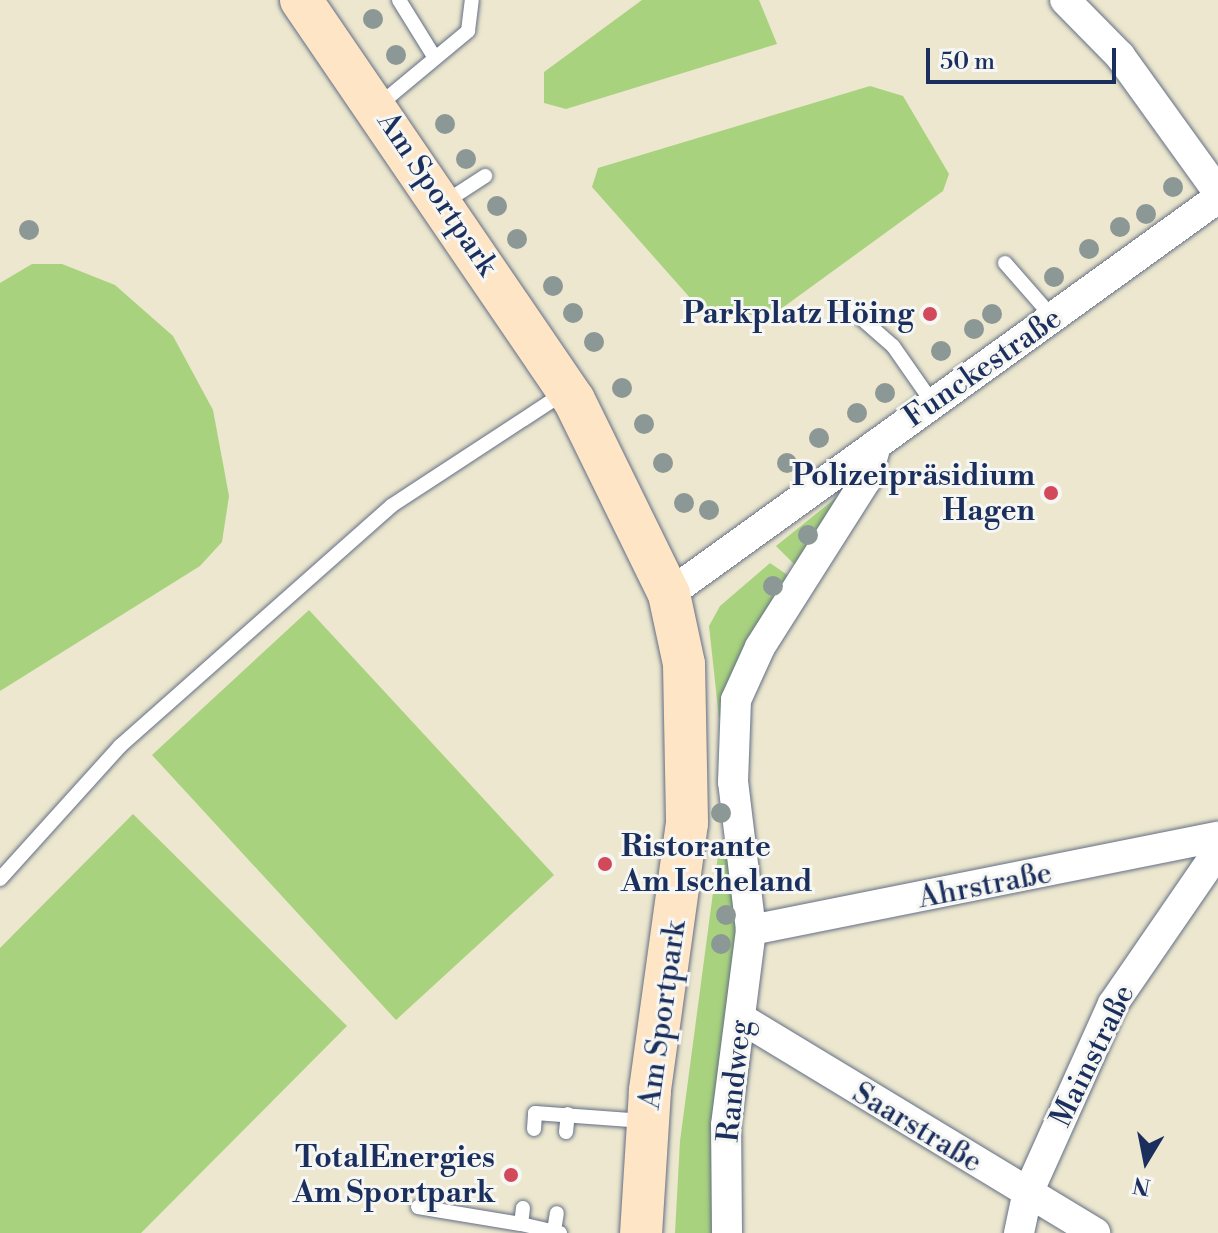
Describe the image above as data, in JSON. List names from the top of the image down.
{
  "streets": {
    "main road": ["Am Sportpark"],
    "street": [
      "Funckestraße",
      "Ahrstraße",
      "Mainstraße",
      "Randweg",
      "Saarstraße"
    ]
  },
  "crossings": [
    ["Am Sportpark", "Funckestraße"],
    ["Ahrstraße", "Randweg"],
    ["Mainstraße", "Saarstraße"],
    ["Randweg", "Saarstraße"]
  ],
  "places": [
    "Parkplatz Höing",
    "Polizeipräsidium Hagen",
    "Ristorante Am Ischeland",
    "TotalEnergies Am Sportpark"
  ],
  "scale_bar": "50 m",
  "north": "bottom"
}
